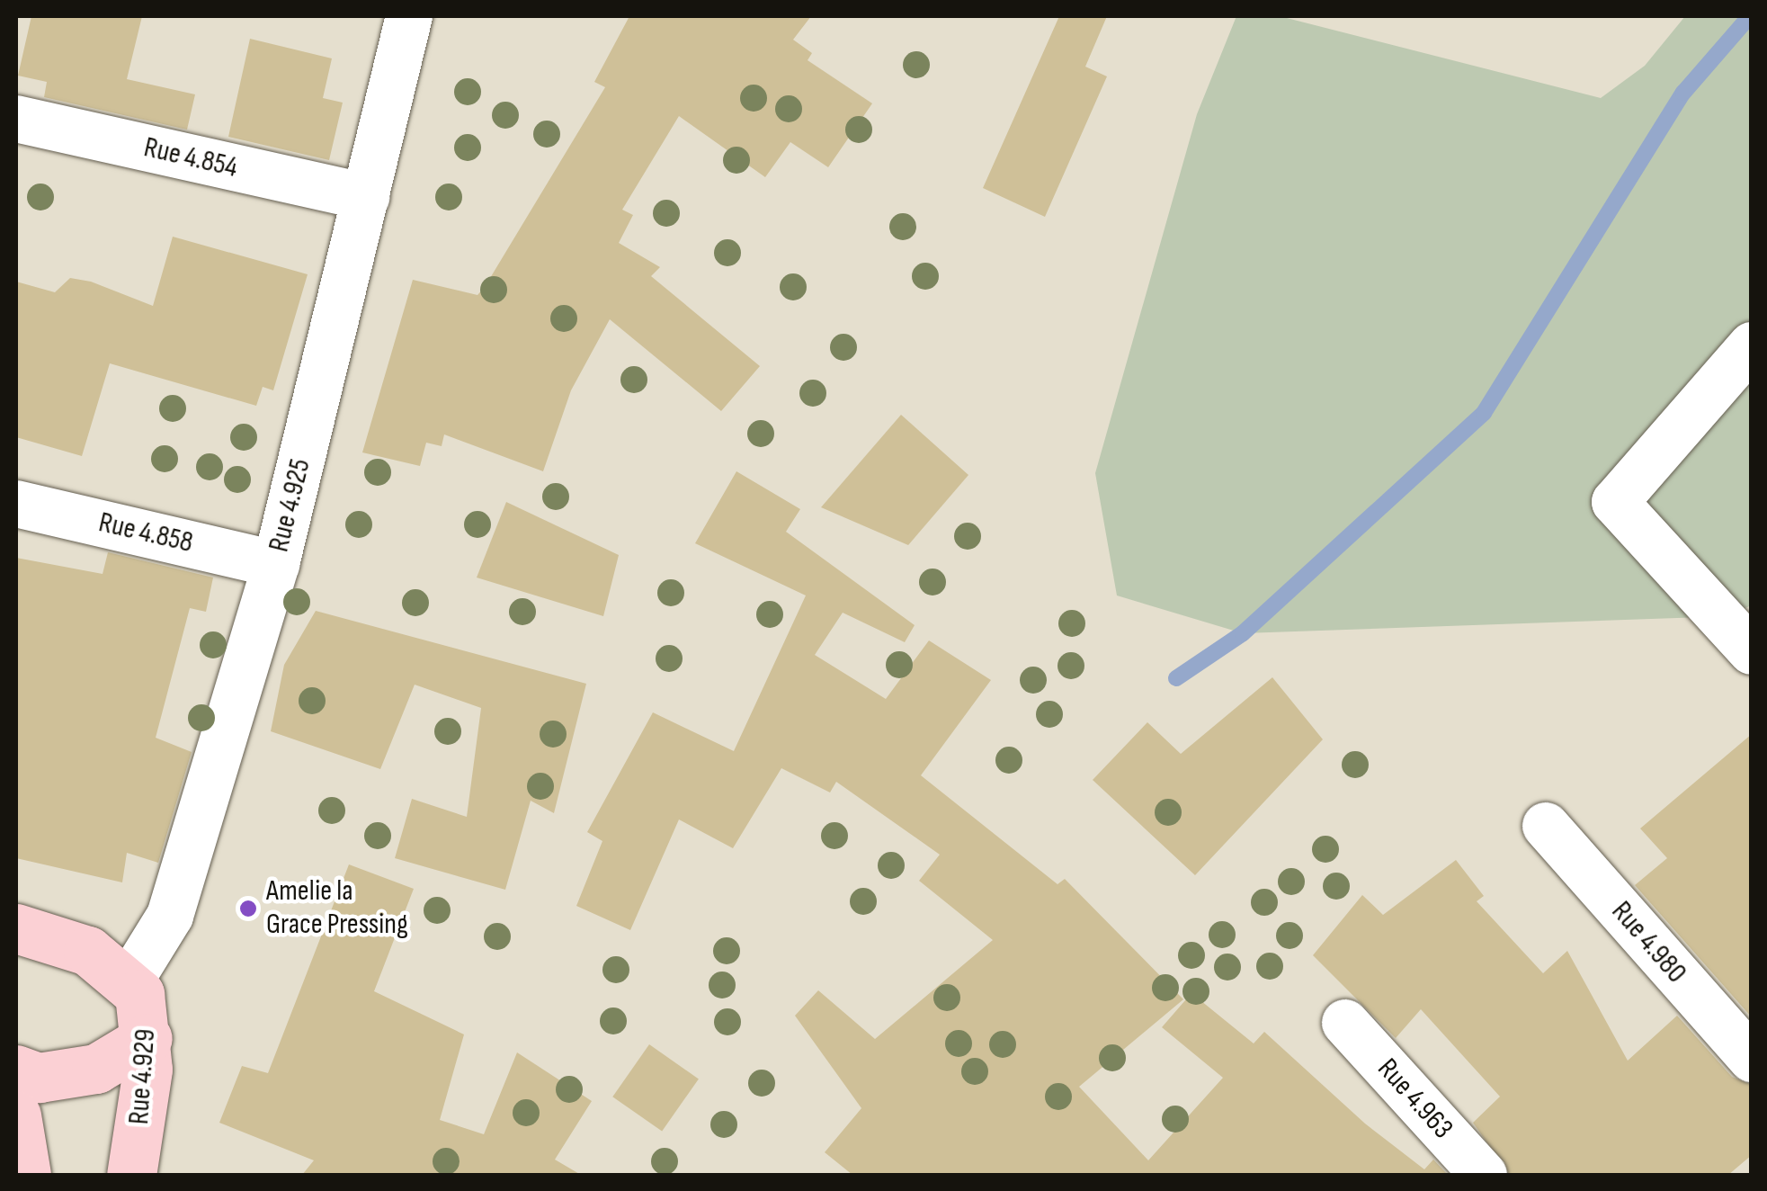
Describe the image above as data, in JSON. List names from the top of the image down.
{
  "streets": {
    "main road": ["Rue 4.929"],
    "street": [
      "Rue 4.854",
      "Rue 4.925",
      "Rue 4.858",
      "Rue 4.980",
      "Rue 4.963"
    ]
  },
  "crossings": [
    ["Rue 4.854", "Rue 4.925"],
    ["Rue 4.925", "Rue 4.858"],
    ["Rue 4.925", "Rue 4.929"]
  ],
  "places": ["Amelie la Grace Pressing"]
}
